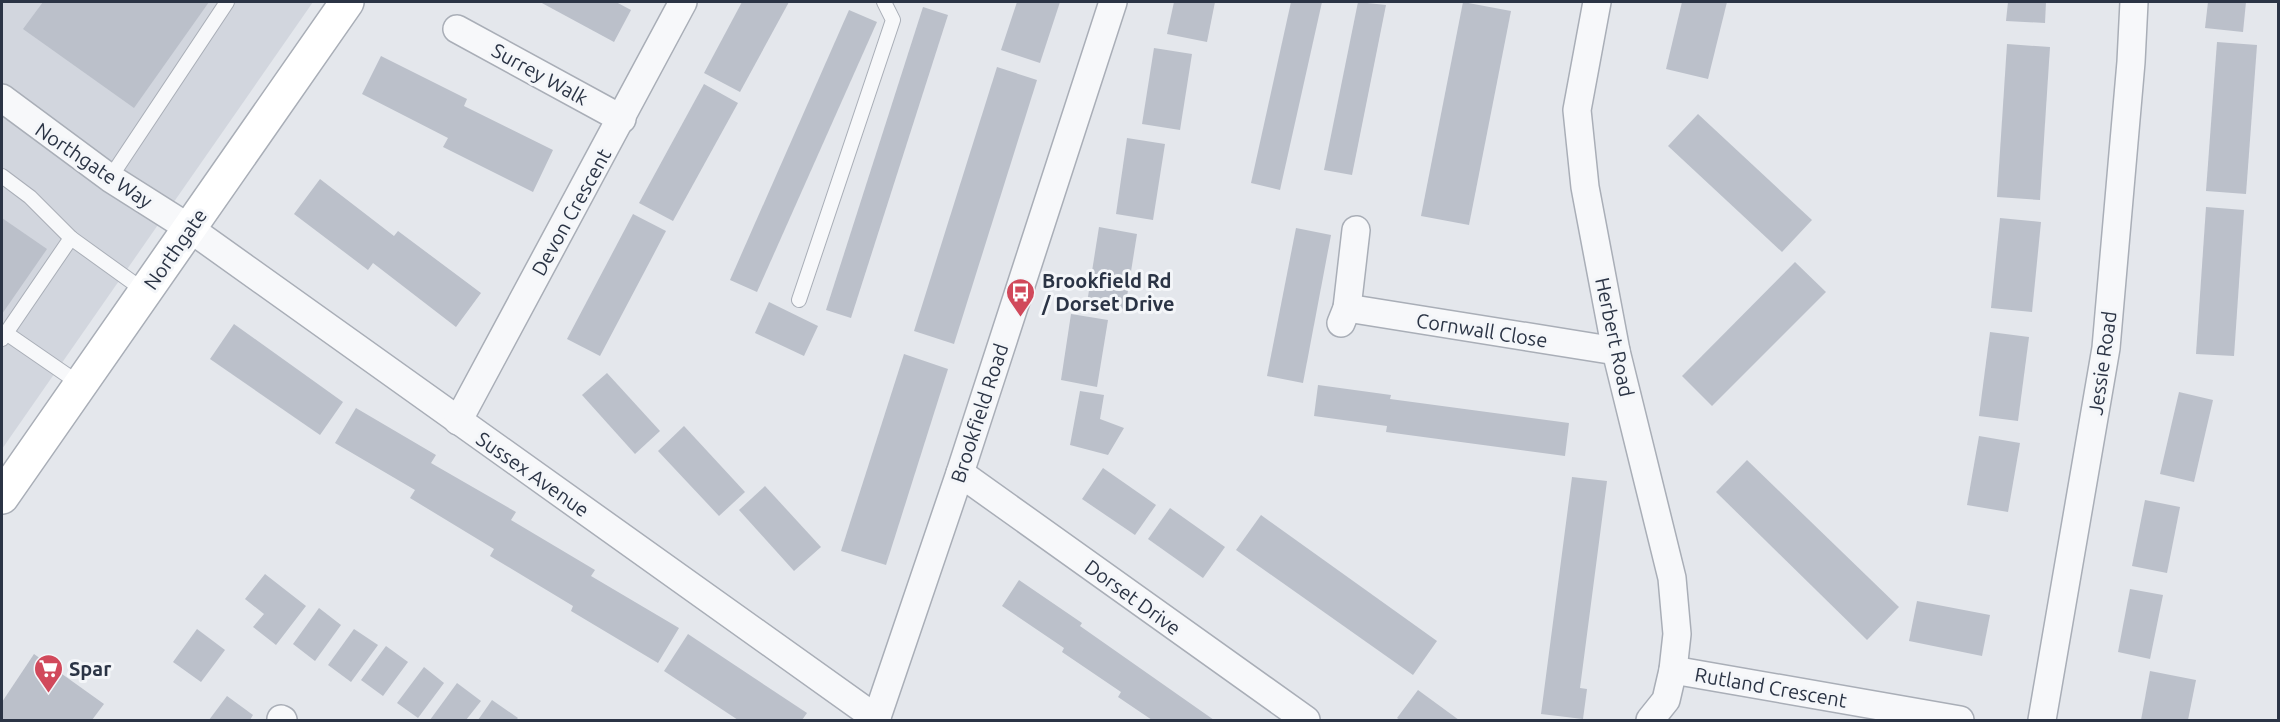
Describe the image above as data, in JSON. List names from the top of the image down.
{
  "streets": {
    "main road": ["Northgate"],
    "street": [
      "Surrey Walk",
      "Northgate Way",
      "Devon Crescent",
      "Cornwall Close",
      "Herbert Road",
      "Jessie Road",
      "Brookfield Road",
      "Sussex Avenue",
      "Dorset Drive",
      "Rutland Crescent"
    ]
  },
  "crossings": [
    ["Surrey Walk", "Devon Crescent"],
    ["Northgate Way", "Northgate"],
    ["Northgate Way", "Sussex Avenue"],
    ["Devon Crescent", "Sussex Avenue"],
    ["Northgate", "Sussex Avenue"],
    ["Cornwall Close", "Herbert Road"],
    ["Herbert Road", "Rutland Crescent"],
    ["Brookfield Road", "Sussex Avenue"],
    ["Brookfield Road", "Dorset Drive"]
  ],
  "places": {
    "bus stop": ["Brookfield Rd / Dorset Drive"],
    "supermarket": ["Spar"]
  }
}
